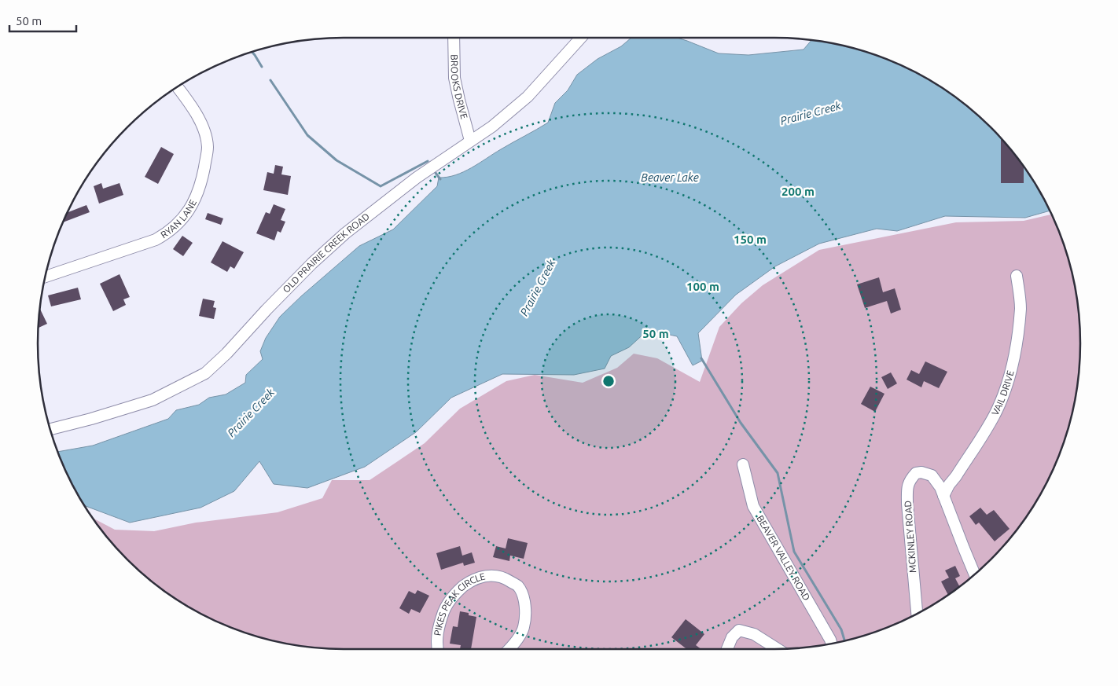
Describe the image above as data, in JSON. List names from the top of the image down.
{
  "streets": {
    "street": [
      "BROOKS DRIVE",
      "RYAN LANE",
      "OLD PRAIRIE CREEK ROAD",
      "VAIL DRIVE",
      "MCKINLEY ROAD",
      "BEAVER VALLEY ROAD",
      "PIKES PEAK CIRCLE"
    ]
  },
  "crossings": [
    ["BROOKS DRIVE", "OLD PRAIRIE CREEK ROAD"],
    ["VAIL DRIVE", "MCKINLEY ROAD"]
  ],
  "water": ["Prairie Creek", "Beaver Lake"],
  "scale_bar": "50 m",
  "rings": [
    "200 m",
    "150 m",
    "100 m",
    "50 m"
  ]
}
